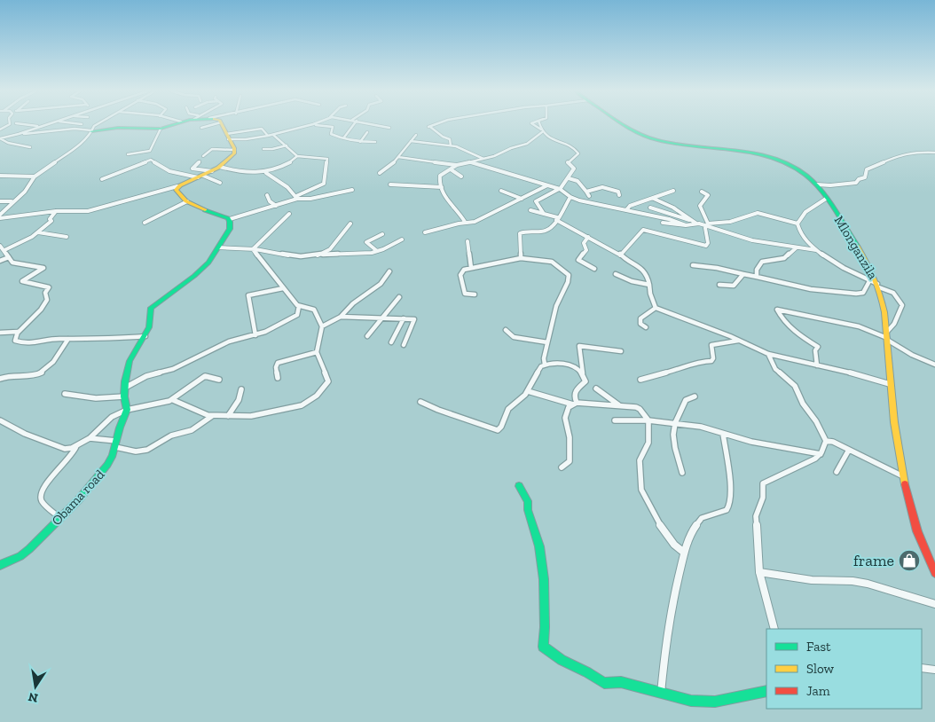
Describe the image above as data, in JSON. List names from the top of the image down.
{
  "streets": {
    "street": ["Mlonganzila", "Obama road"]
  },
  "places": {
    "shop": ["frame"]
  },
  "legend": ["Fast", "Slow", "Jam"],
  "north": "bottom"
}
